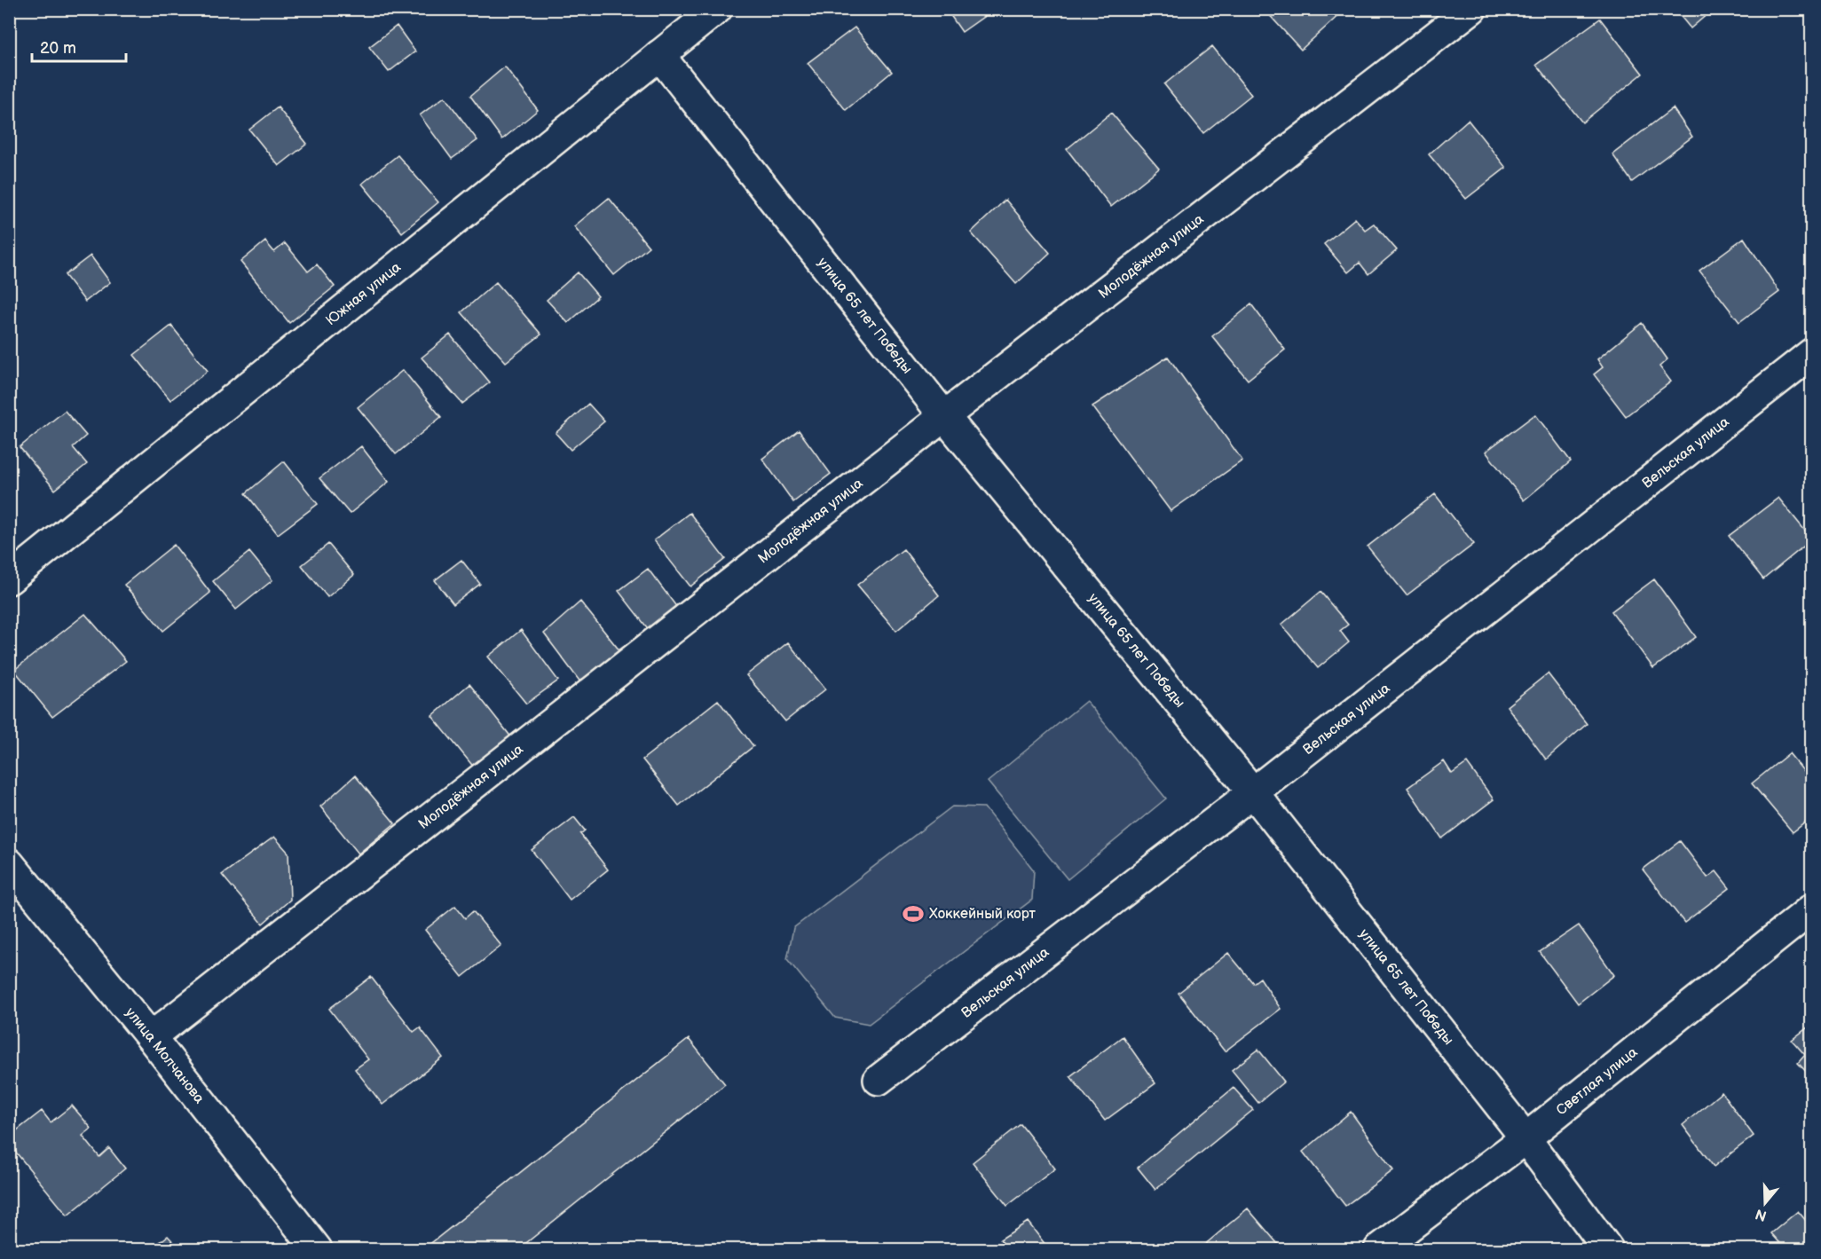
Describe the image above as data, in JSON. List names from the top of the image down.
{
  "streets": {
    "street": [
      "Молодёжная улица",
      "Южная улица",
      "улица 65 лет Победы",
      "Вельская улица",
      "улица Молчанова",
      "Светлая улица"
    ]
  },
  "crossings": [
    ["Молодёжная улица", "улица 65 лет Победы"],
    ["Молодёжная улица", "улица Молчанова"],
    ["Южная улица", "улица 65 лет Победы"],
    ["улица 65 лет Победы", "Вельская улица"],
    ["улица 65 лет Победы", "Светлая улица"]
  ],
  "places": {
    "sports": ["Хоккейный корт"]
  },
  "scale_bar": "20 m",
  "north": "bottom"
}
